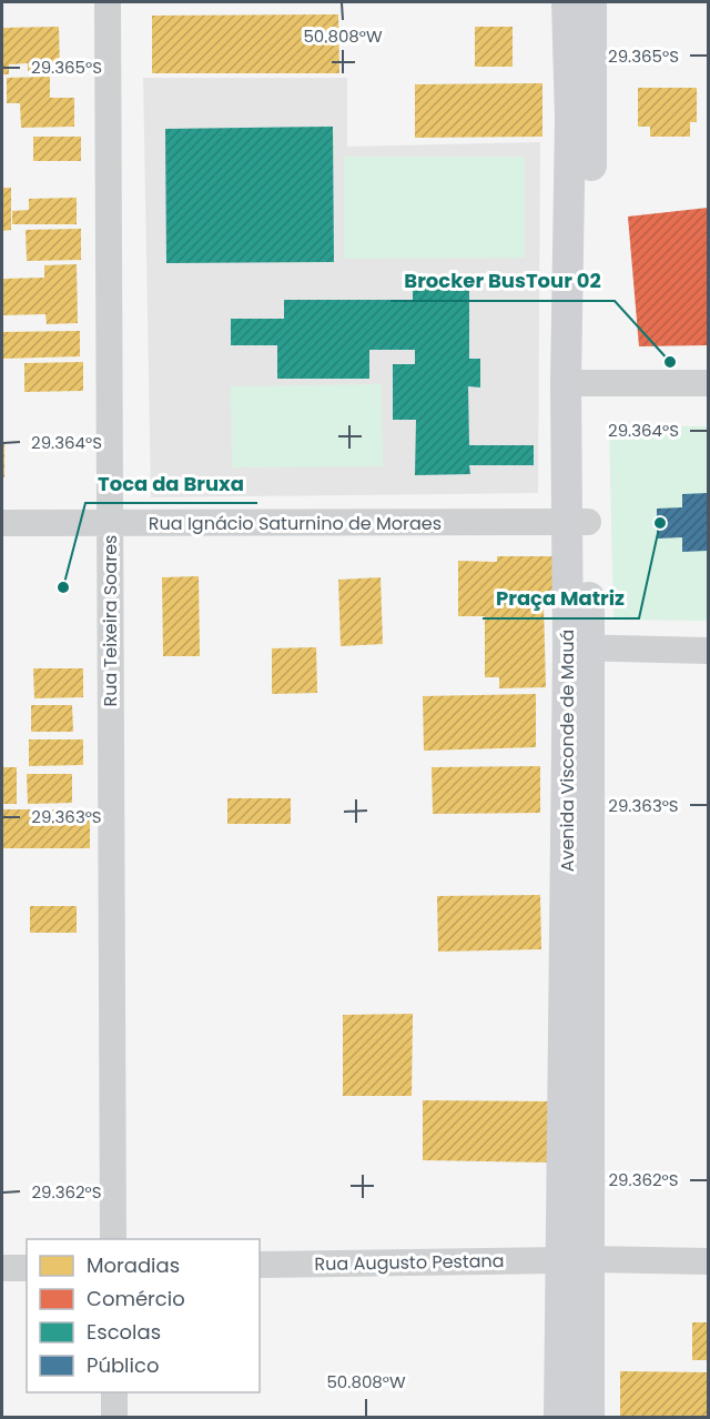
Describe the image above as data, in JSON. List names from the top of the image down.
{
  "streets": {
    "main road": ["Avenida Visconde de Mauá"],
    "street": ["Rua Ignácio Saturnino de Moraes", "Rua Teixeira Soares", "Rua Augusto Pestana"]
  },
  "crossings": [
    ["Rua Ignácio Saturnino de Moraes", "Rua Teixeira Soares"],
    ["Rua Ignácio Saturnino de Moraes", "Avenida Visconde de Mauá"],
    ["Avenida Visconde de Mauá", "Rua Augusto Pestana"]
  ],
  "places": ["Brocker BusTour 02", "Praça Matriz", "Toca da Bruxa"],
  "legend": [
    "Moradias",
    "Comércio",
    "Escolas",
    "Público"
  ],
  "coordinates": [
    "50.808°W",
    "29.365°S",
    "29.364°S",
    "29.363°S",
    "29.362°S"
  ]
}
